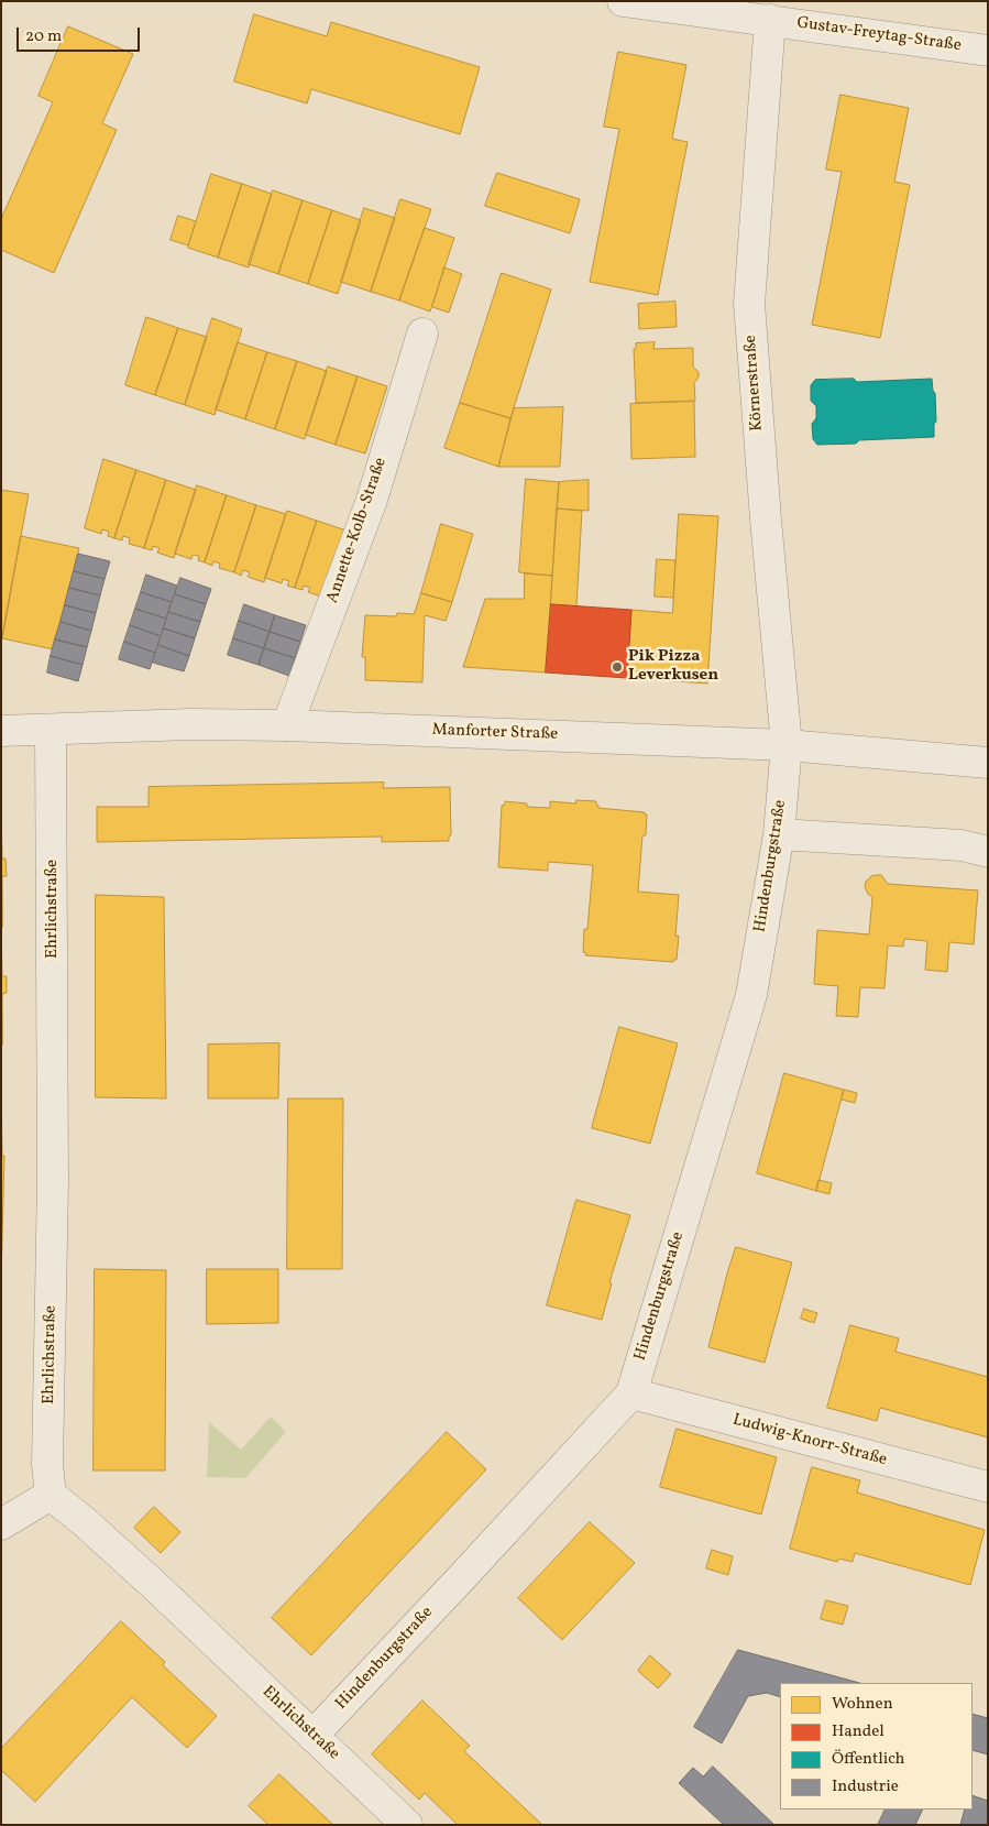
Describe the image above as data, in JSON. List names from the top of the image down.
{
  "streets": {
    "street": [
      "Gustav-Freytag-Straße",
      "Körnerstraße",
      "Annette-Kolb-Straße",
      "Manforter Straße",
      "Hindenburgstraße",
      "Ehrlichstraße",
      "Ludwig-Knorr-Straße"
    ]
  },
  "crossings": [
    ["Gustav-Freytag-Straße", "Körnerstraße"],
    ["Körnerstraße", "Manforter Straße"],
    ["Körnerstraße", "Hindenburgstraße"],
    ["Annette-Kolb-Straße", "Manforter Straße"],
    ["Manforter Straße", "Hindenburgstraße"],
    ["Manforter Straße", "Ehrlichstraße"],
    ["Hindenburgstraße", "Ehrlichstraße"],
    ["Hindenburgstraße", "Ludwig-Knorr-Straße"]
  ],
  "places": ["Pik Pizza Leverkusen"],
  "legend": [
    "Wohnen",
    "Handel",
    "Öffentlich",
    "Industrie"
  ],
  "scale_bar": "20 m"
}
